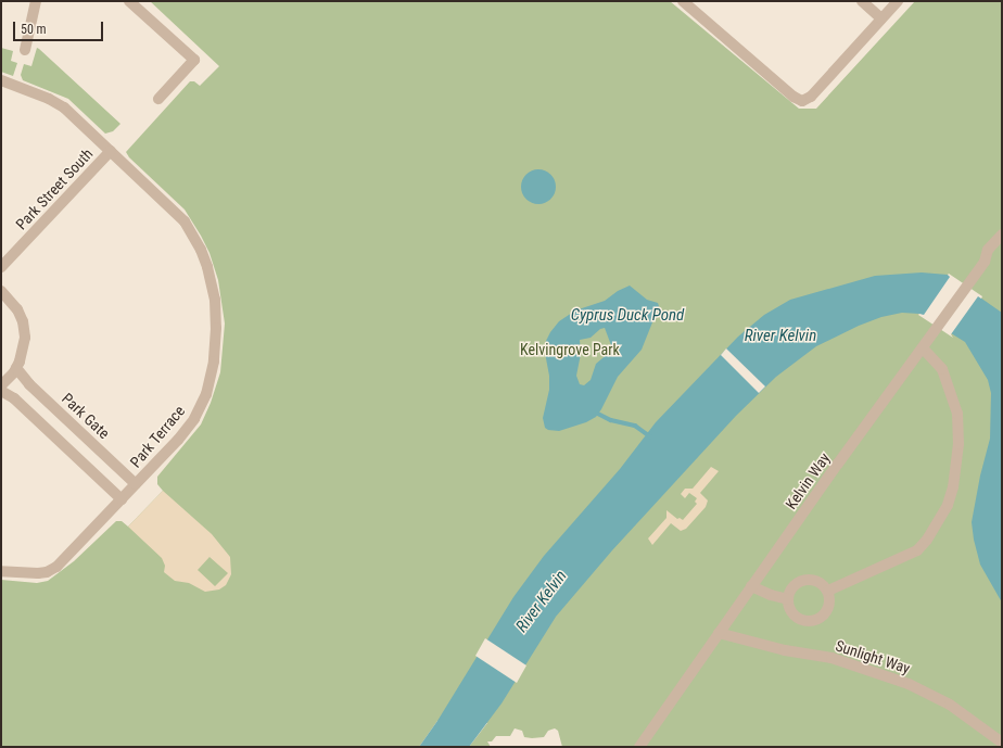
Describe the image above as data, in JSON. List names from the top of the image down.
{
  "streets": {
    "street": [
      "Park Street South",
      "Park Gate",
      "Park Terrace",
      "Kelvin Way",
      "Sunlight Way"
    ]
  },
  "crossings": [
    ["Park Street South", "Park Terrace"],
    ["Park Gate", "Park Terrace"],
    ["Kelvin Way", "Sunlight Way"]
  ],
  "water": ["Cyprus Duck Pond", "River Kelvin"],
  "parks": ["Kelvingrove Park"],
  "scale_bar": "50 m"
}
